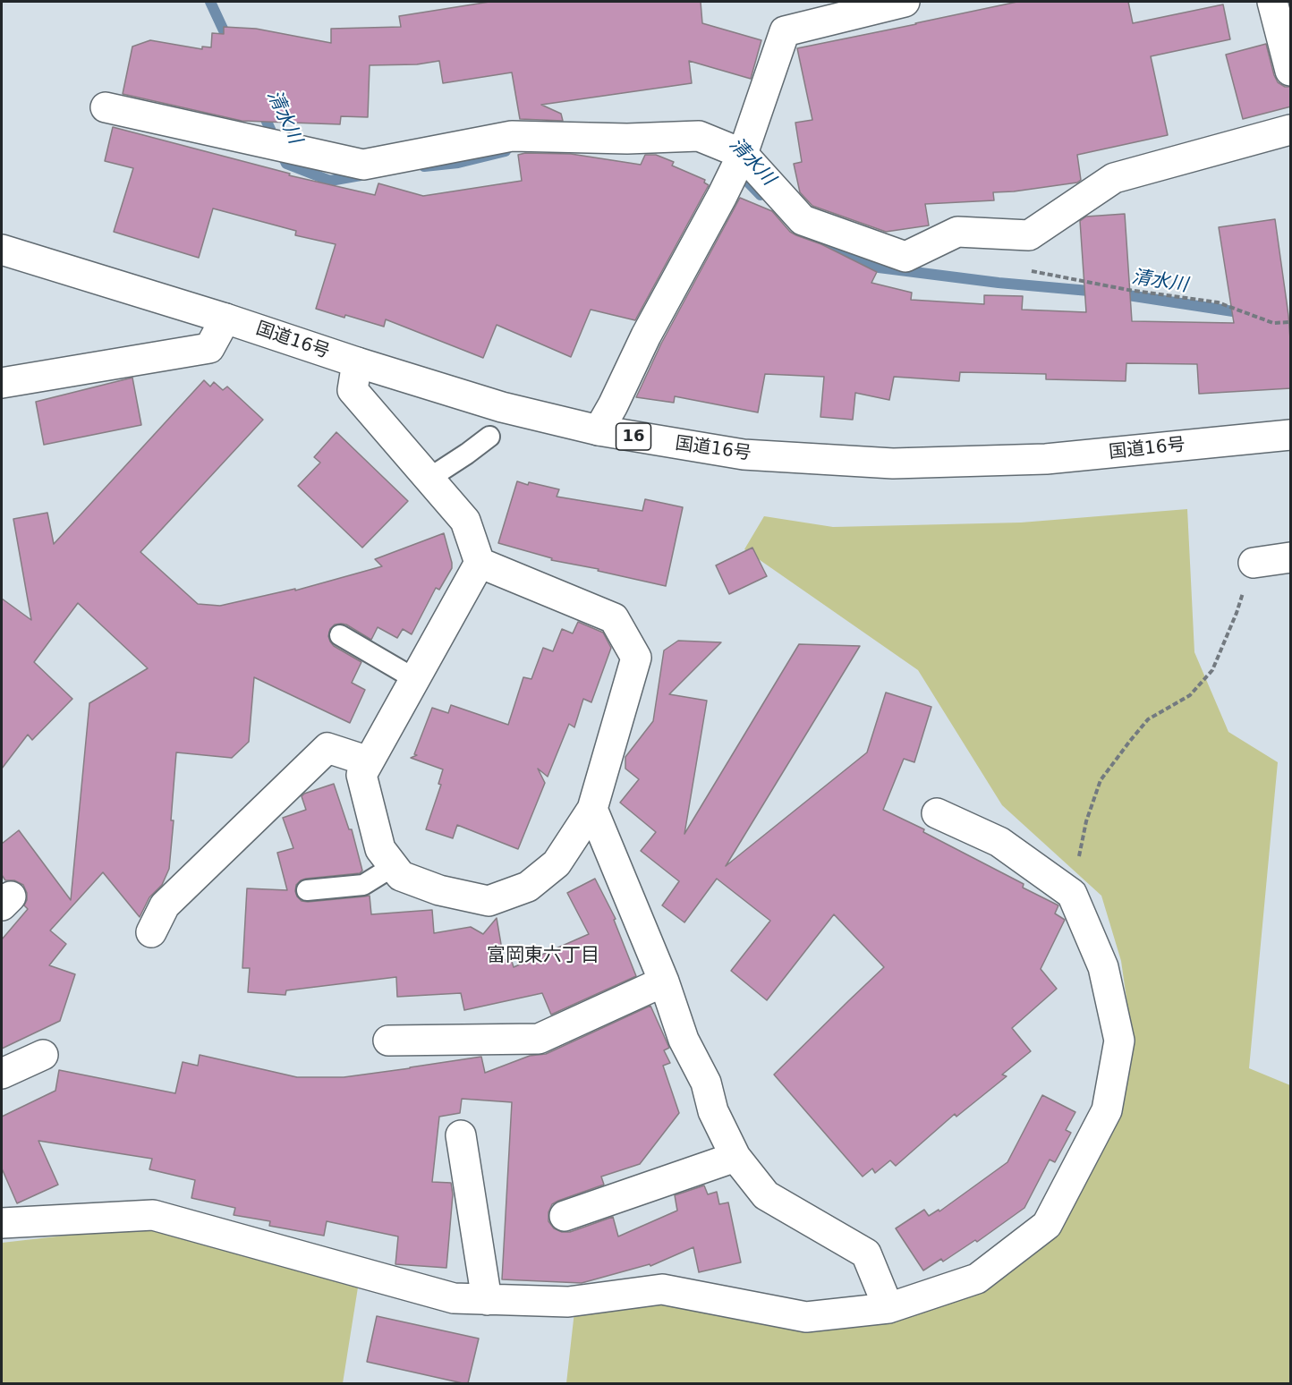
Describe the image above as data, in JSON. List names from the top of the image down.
{
  "streets": {
    "main road": ["国道16号", "16"]
  },
  "districts": ["富岡東六丁目"],
  "water": ["清水川"]
}
